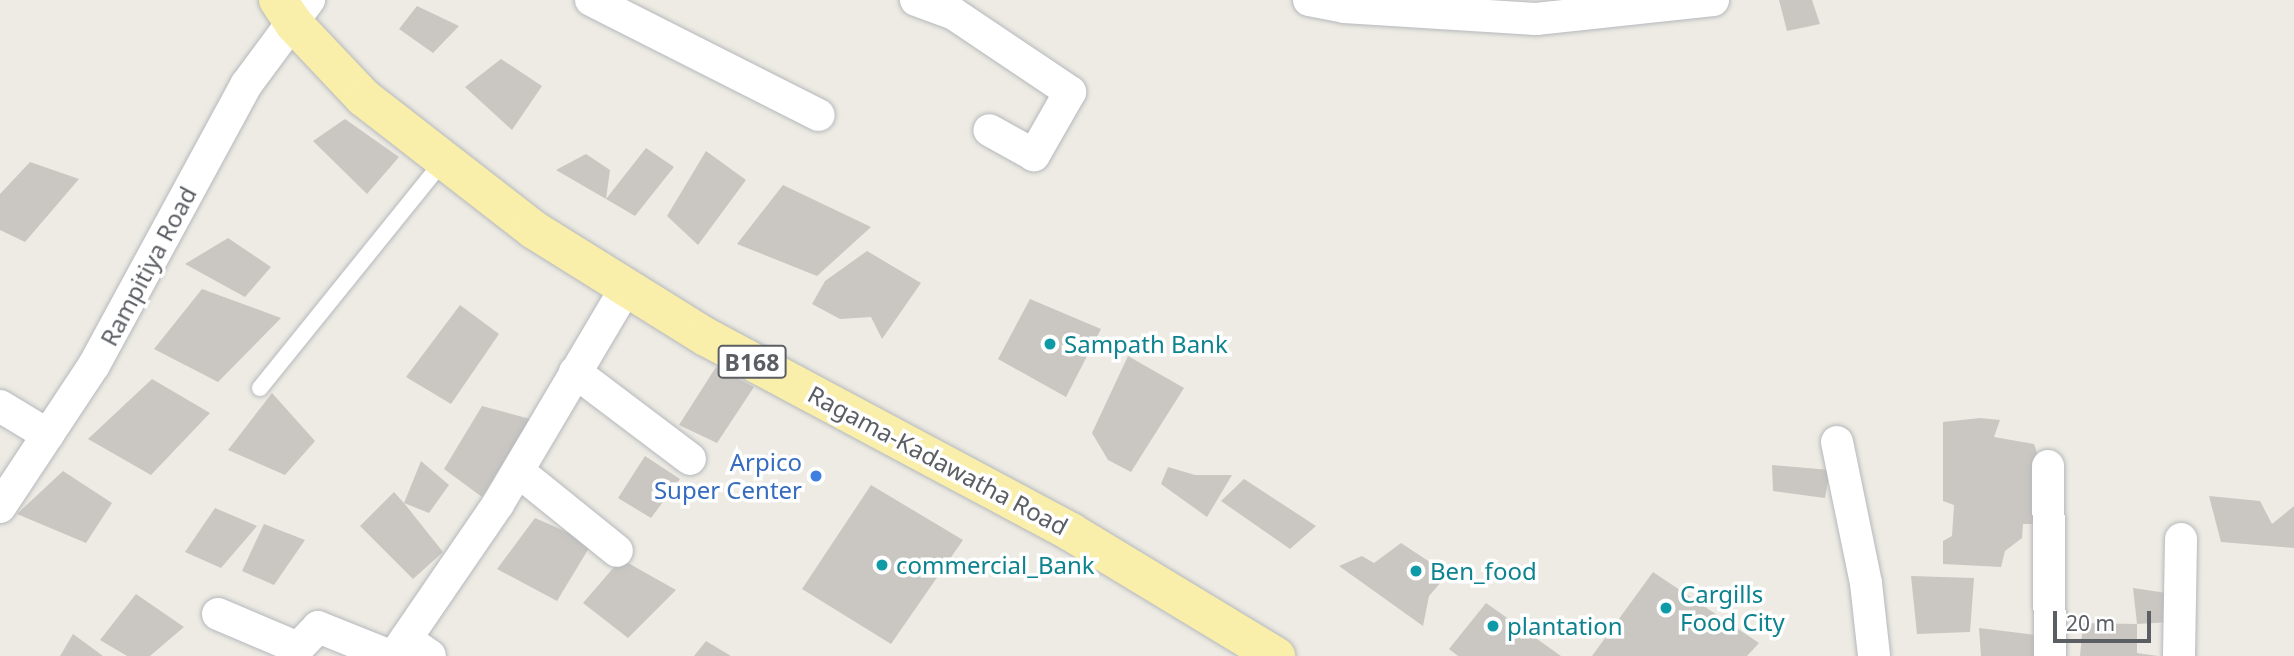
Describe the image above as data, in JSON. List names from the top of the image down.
{
  "streets": {
    "main road": ["B168", "Ragama-Kadawatha Road"],
    "street": ["Rampitiya Road"]
  },
  "crossings": [
    ["Rampitiya Road", "Ragama-Kadawatha Road"]
  ],
  "places": [
    "Sampath Bank",
    "Arpico Super Center",
    "commercial_Bank",
    "Ben_food",
    "Cargills Food City",
    "plantation"
  ],
  "scale_bar": "20 m"
}
